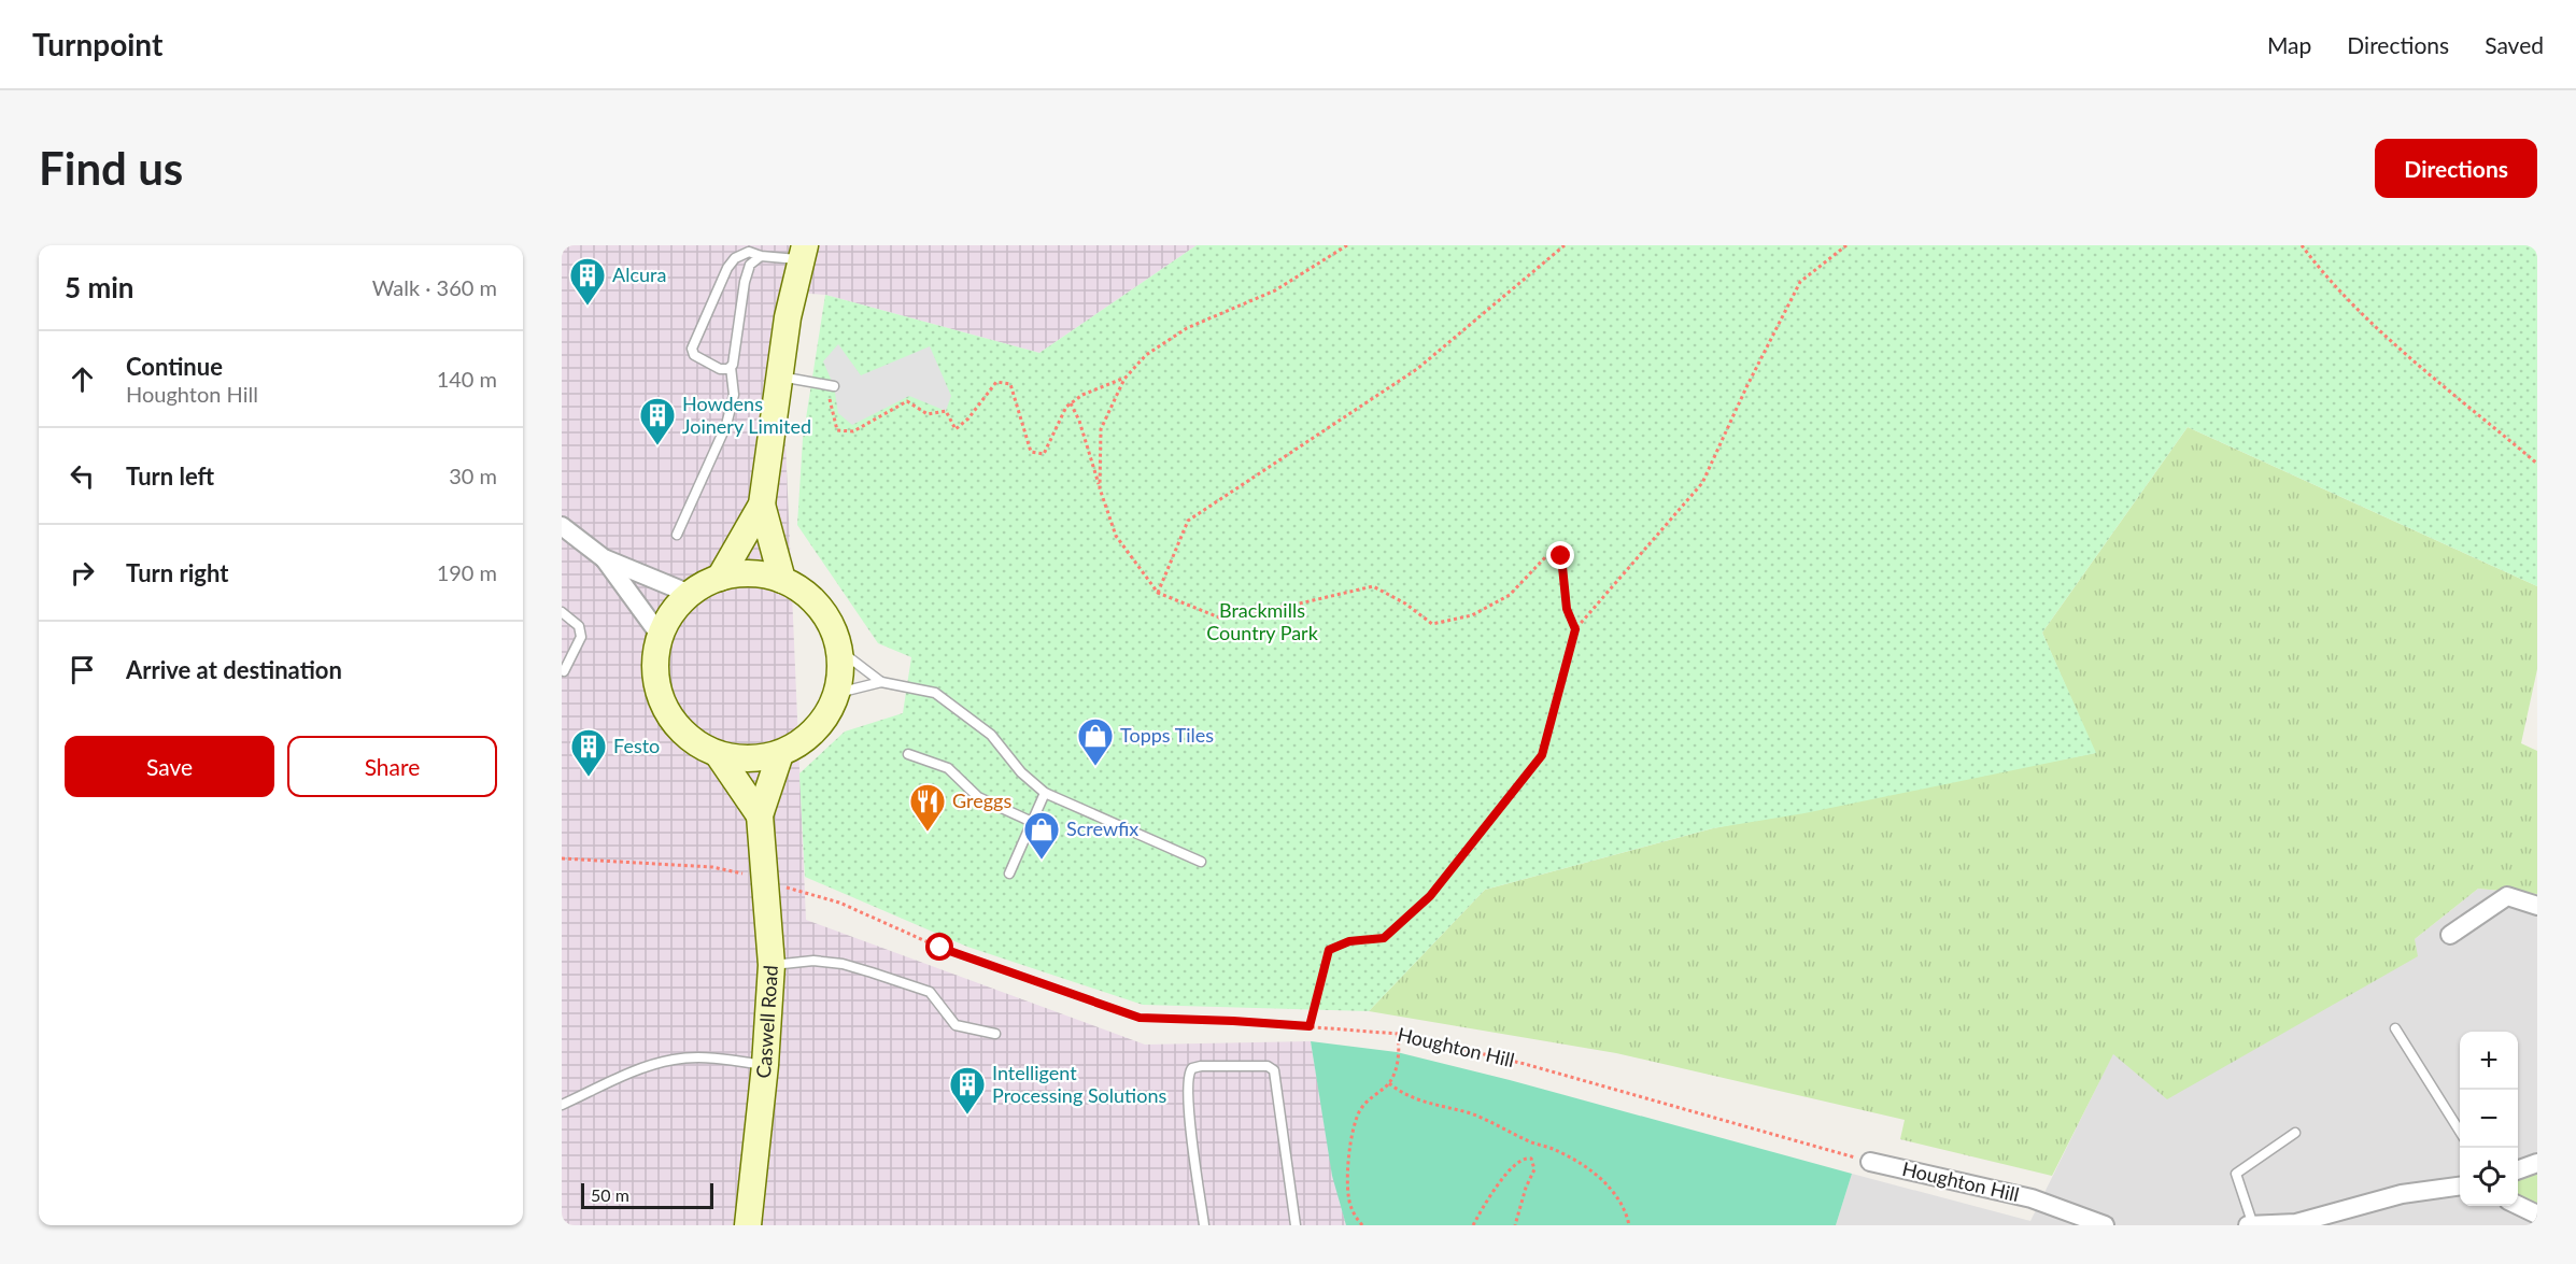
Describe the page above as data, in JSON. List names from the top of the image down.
{
  "streets": {
    "street": ["Caswell Road", "Houghton Hill"]
  },
  "parks": ["Brackmills Country Park"],
  "places": {
    "building": [
      "Alcura",
      "Howdens Joinery Limited",
      "Festo",
      "Intelligent Processing Solutions"
    ],
    "shop": ["Topps Tiles", "Screwfix"],
    "restaurant": ["Greggs"]
  },
  "scale_bar": "50 m",
  "page": {
    "header": "Turnpoint",
    "nav": ["Map", "Directions", "Saved"],
    "buttons": [
      "Directions",
      ["Save", "Share"]
    ],
    "title": "Find us",
    "heading": ["5 min", "Walk · 360 m"],
    "list": [
      ["Continue", "Houghton Hill", "140 m"],
      ["Turn left", "30 m"],
      ["Turn right", "190 m"],
      "Arrive at destination"
    ],
    "map_buttons": ["+", "−"],
    "scale": "50 m"
  }
}
